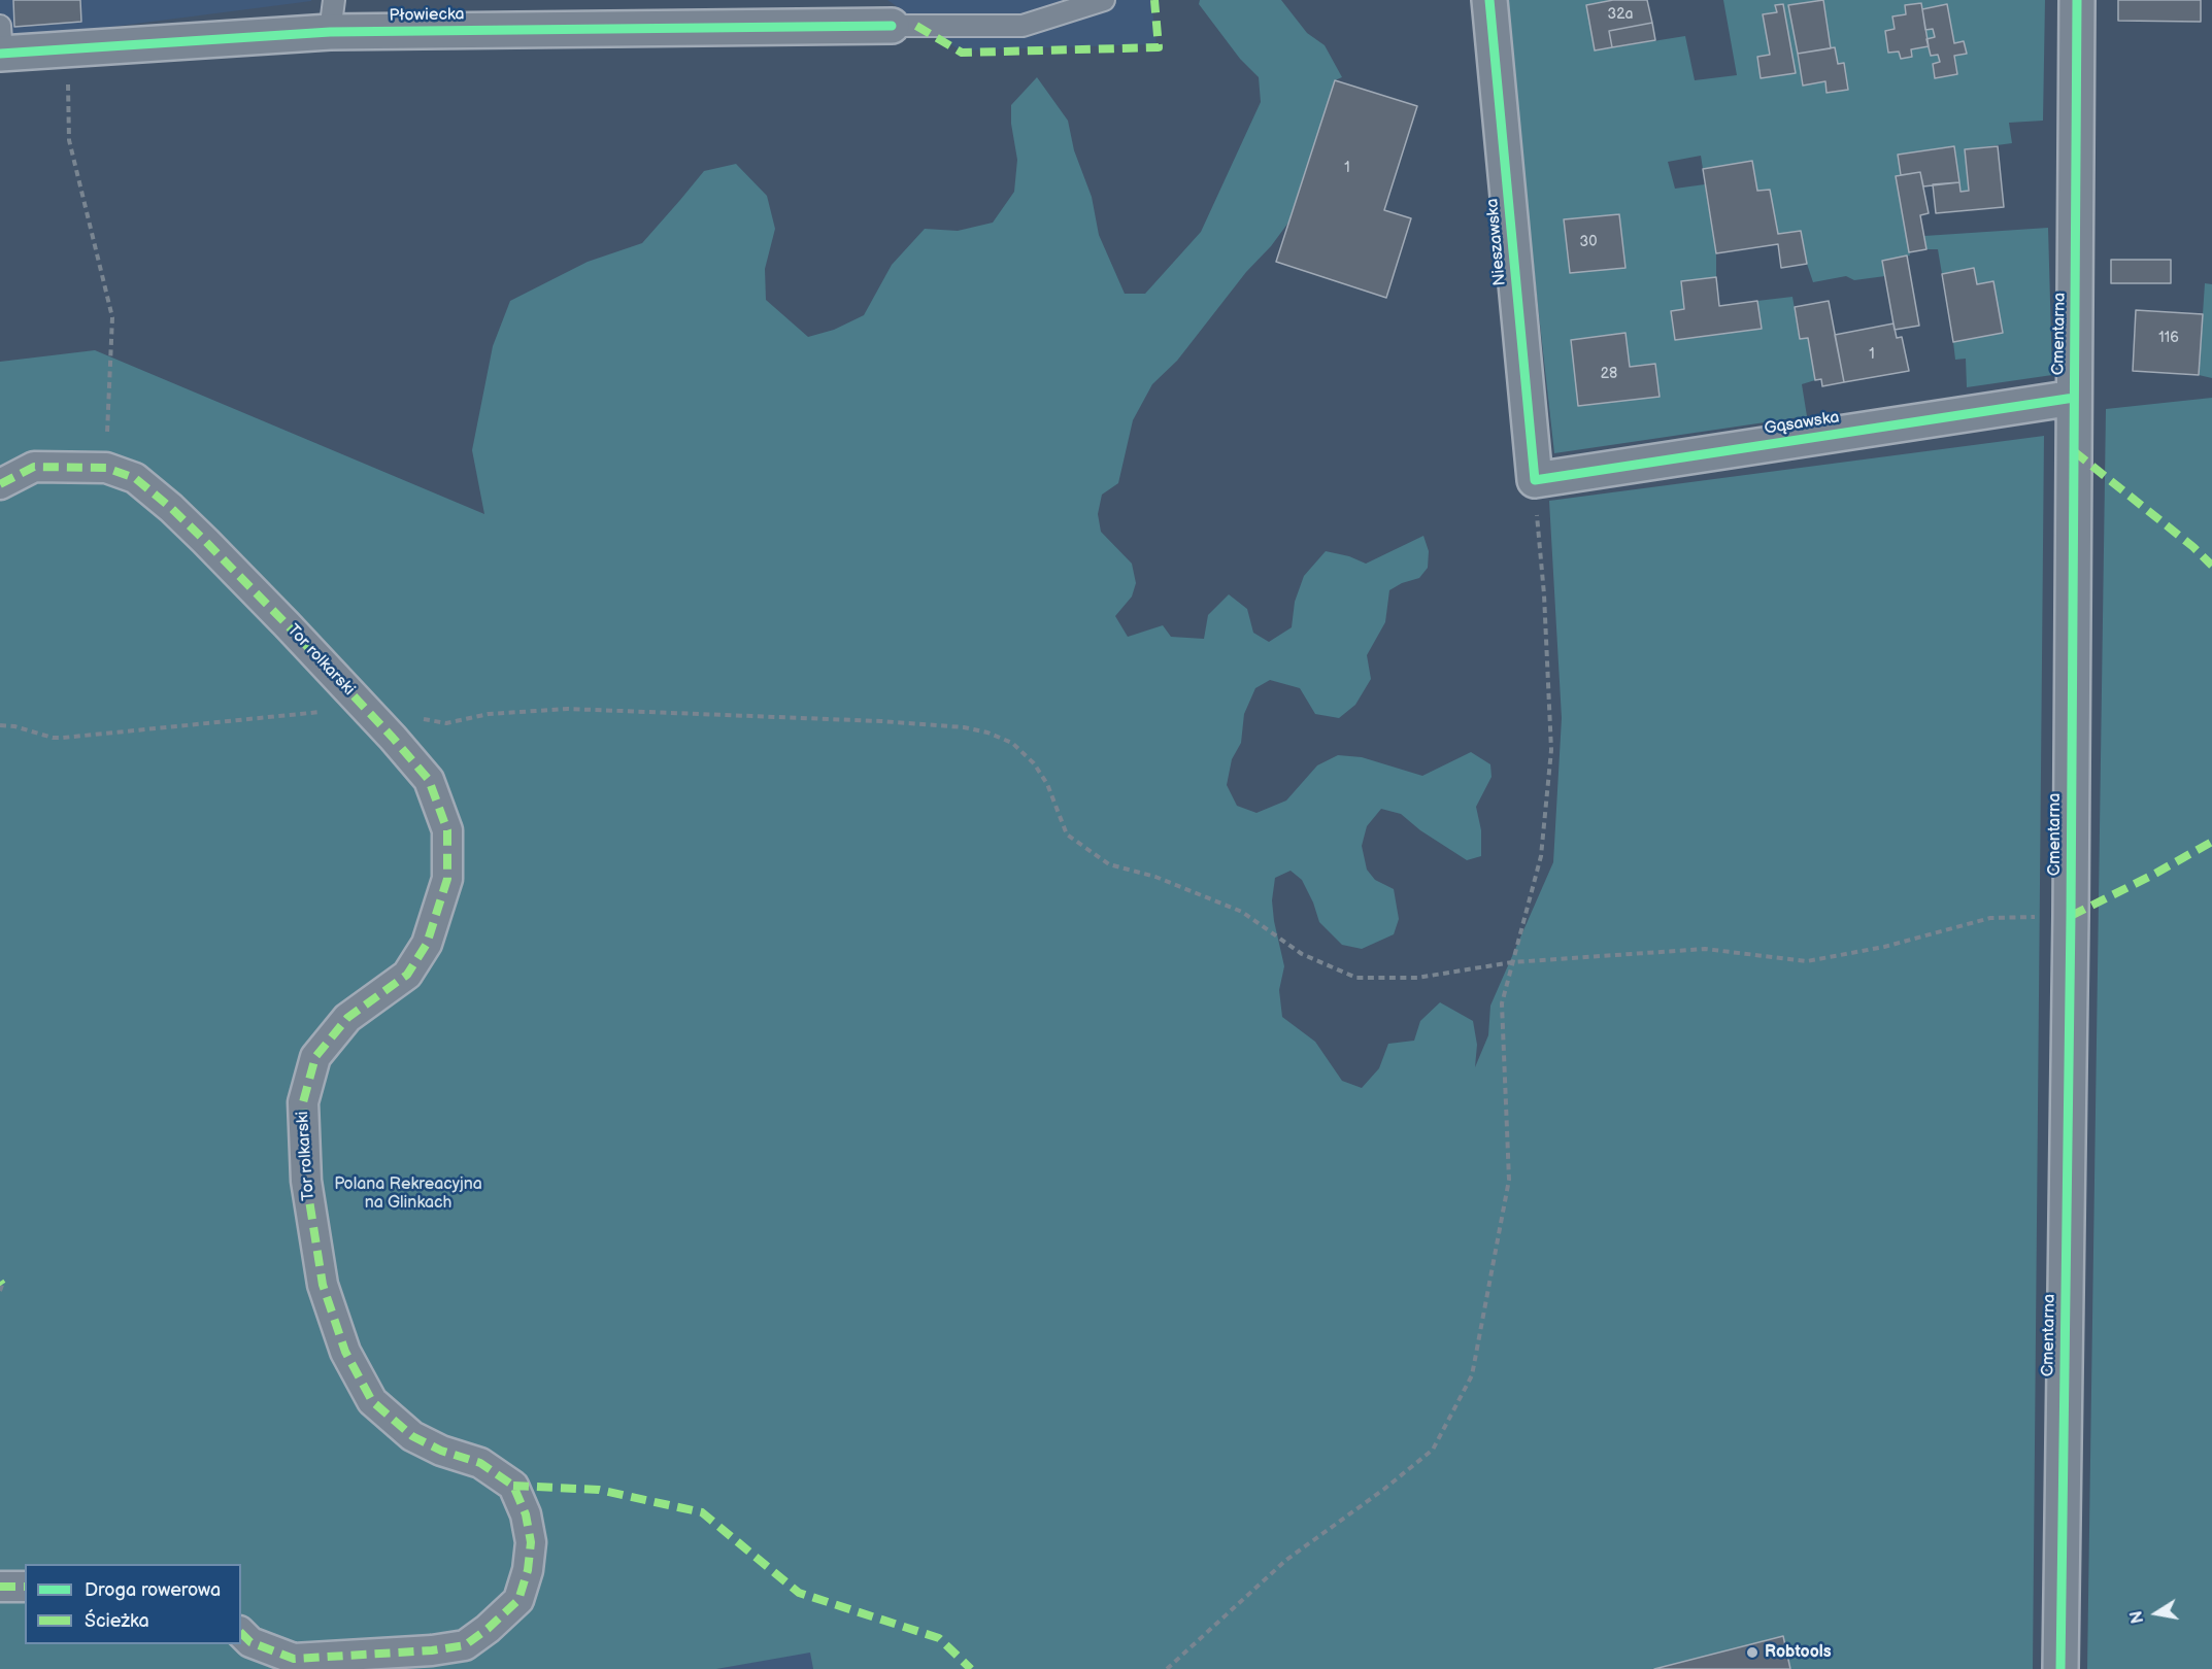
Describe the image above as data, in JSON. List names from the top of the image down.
{
  "streets": {
    "street": [
      "Płowiecka",
      "Nieszawska",
      "Cmentarna",
      "Gąsawska",
      "Tor rolkarski"
    ]
  },
  "crossings": [
    ["Nieszawska", "Gąsawska"],
    ["Cmentarna", "Gąsawska"]
  ],
  "parks": ["Polana Rekreacyjna na Glinkach"],
  "places": ["Robtools"],
  "house_numbers": [
    "32a",
    "1",
    "30",
    "116",
    "1",
    "28"
  ],
  "legend": ["Droga rowerowa", "Ścieżka"],
  "north": "left"
}
